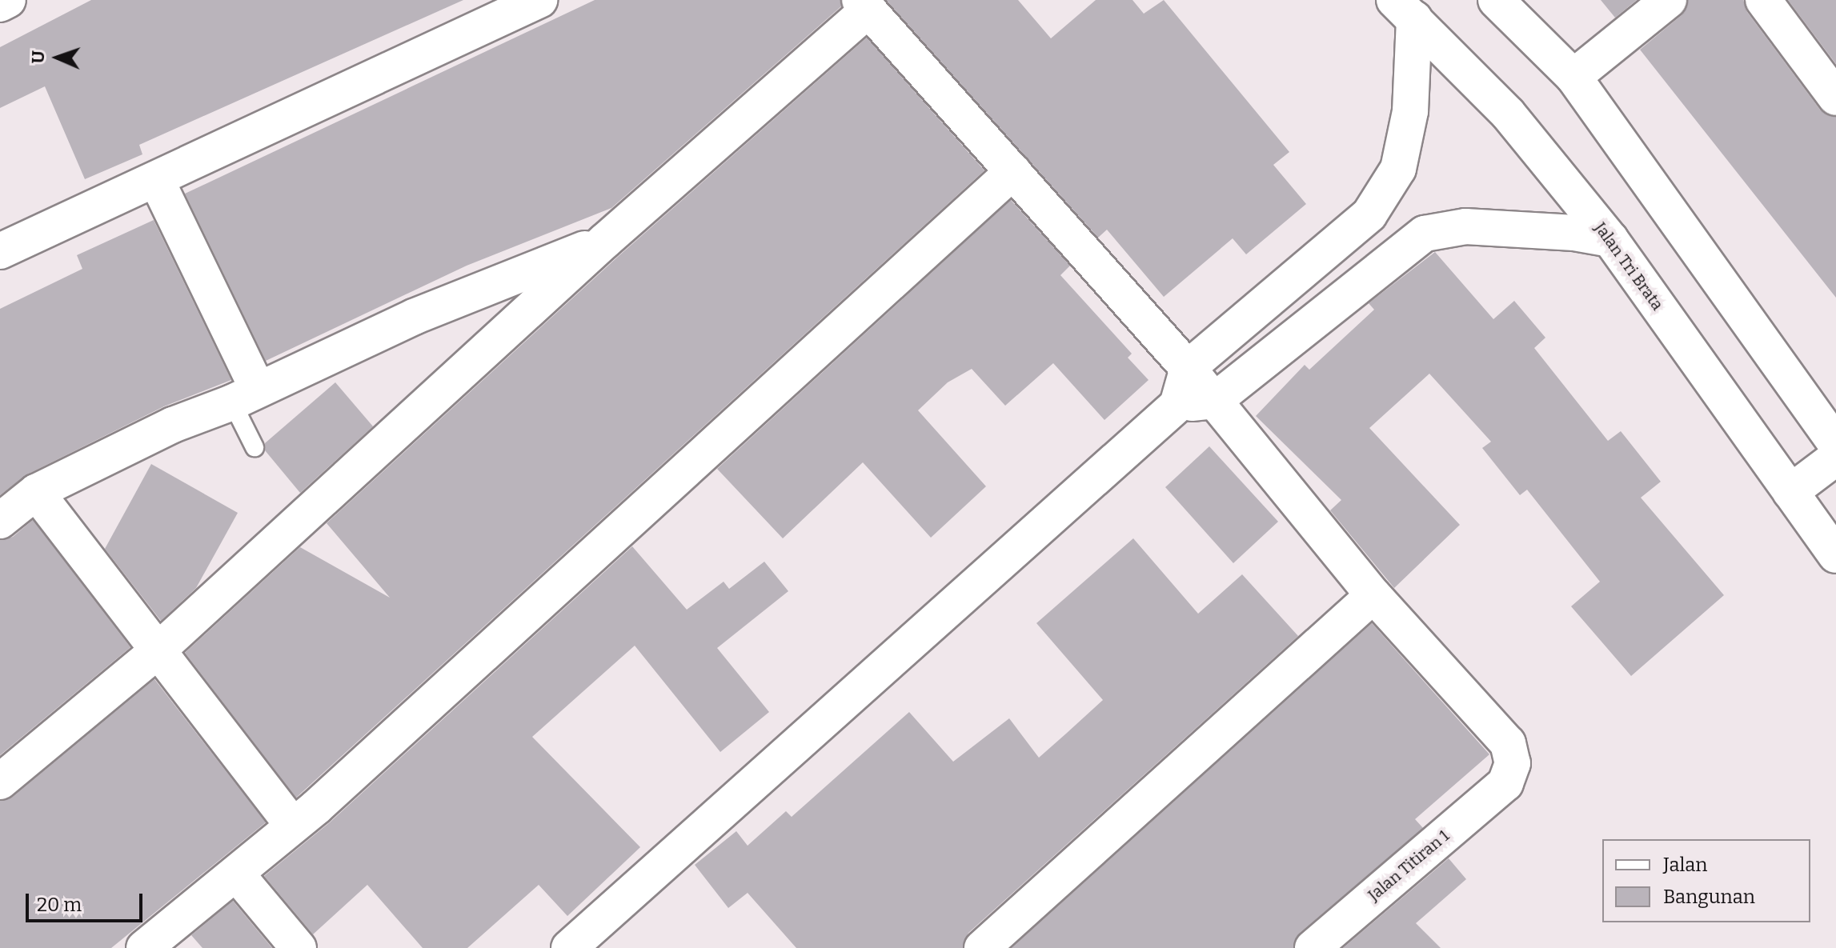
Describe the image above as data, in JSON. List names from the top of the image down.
{
  "streets": {
    "street": ["Jalan Tri Brata", "Jalan Titiran 1"]
  },
  "legend": ["Jalan", "Bangunan"],
  "scale_bar": "20 m",
  "north": "left"
}
